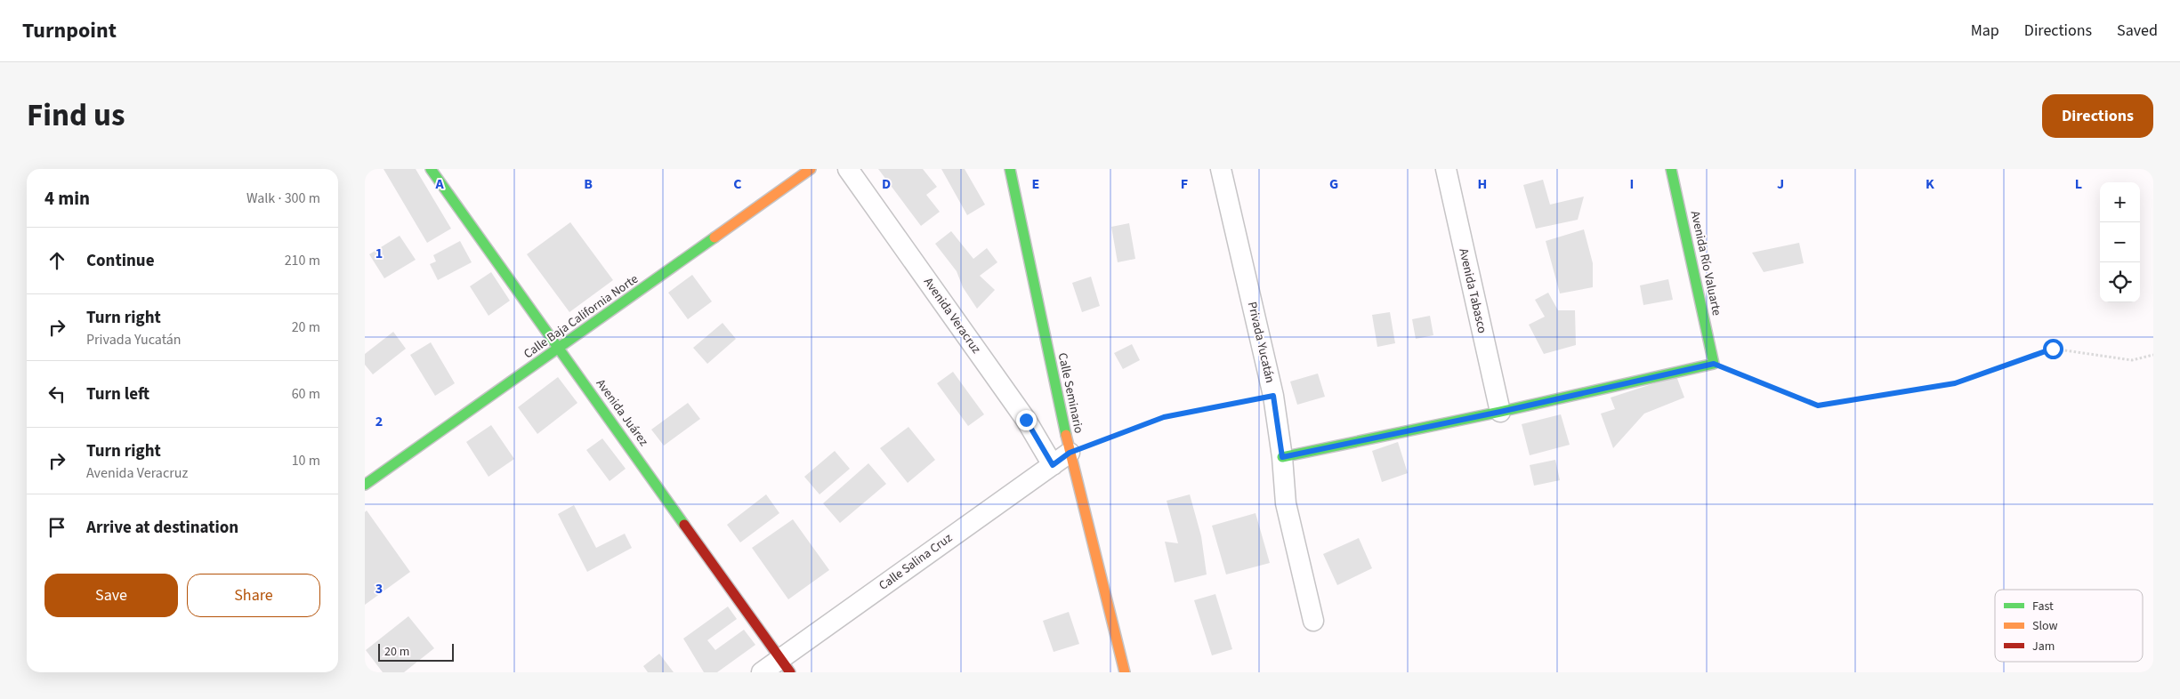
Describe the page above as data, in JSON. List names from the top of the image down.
{
  "streets": {
    "street": [
      "Avenida Río Valuarte",
      "Avenida Tabasco",
      "Avenida Veracruz",
      "Calle Baja California Norte",
      "Privada Yucatán",
      "Calle Seminario",
      "Avenida Juárez",
      "Calle Salina Cruz"
    ]
  },
  "crossings": [
    ["Avenida Veracruz", "Calle Salina Cruz"],
    ["Calle Baja California Norte", "Avenida Juárez"],
    ["Calle Seminario", "Calle Salina Cruz"],
    ["Avenida Juárez", "Calle Salina Cruz"]
  ],
  "legend": ["Fast", "Slow", "Jam"],
  "scale_bar": "20 m",
  "page": {
    "header": "Turnpoint",
    "nav": ["Map", "Directions", "Saved"],
    "title": "Find us",
    "buttons": [
      "Directions",
      ["Save", "Share"]
    ],
    "heading": ["4 min", "Walk · 300 m"],
    "map_buttons": ["+", "−"],
    "list": [
      ["Continue", "210 m"],
      ["Turn right", "Privada Yucatán", "20 m"],
      ["Turn left", "60 m"],
      ["Turn right", "Avenida Veracruz", "10 m"],
      "Arrive at destination"
    ],
    "scale": "20 m"
  },
  "grid": {
    "columns": [
      "A",
      "B",
      "C",
      "D",
      "E",
      "F",
      "G",
      "H",
      "I",
      "J",
      "K",
      "L"
    ],
    "rows": ["1", "2", "3"]
  }
}
